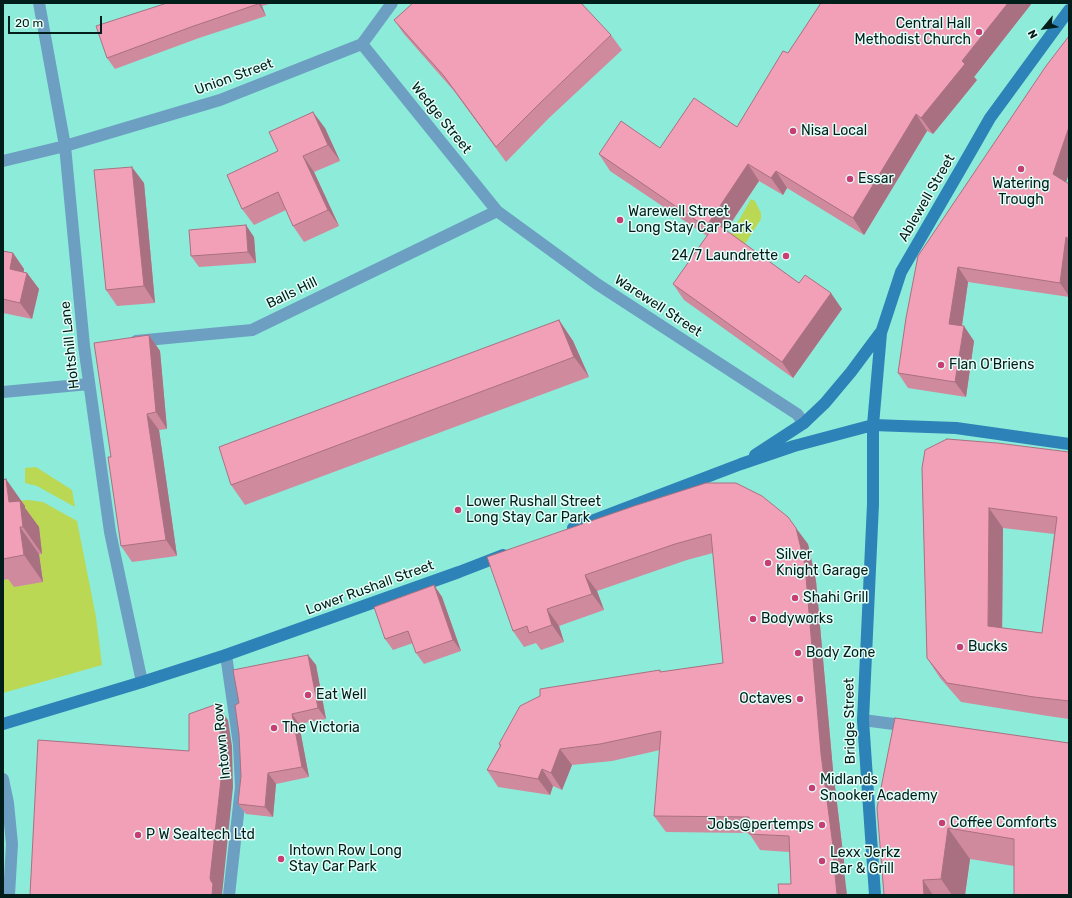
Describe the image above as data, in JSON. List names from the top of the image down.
{
  "streets": {
    "street": [
      "Union Street",
      "Wedge Street",
      "Ablewell Street",
      "Balls Hill",
      "Warewell Street",
      "Holtshill Lane",
      "Lower Rushall Street",
      "Bridge Street",
      "Intown Row"
    ]
  },
  "crossings": [
    ["Union Street", "Wedge Street"],
    ["Union Street", "Holtshill Lane"],
    ["Wedge Street", "Balls Hill"],
    ["Wedge Street", "Warewell Street"],
    ["Ablewell Street", "Bridge Street"],
    ["Balls Hill", "Warewell Street"],
    ["Holtshill Lane", "Lower Rushall Street"],
    ["Lower Rushall Street", "Intown Row"]
  ],
  "places": [
    "Central Hall Methodist Church",
    "Nisa Local",
    "Watering Trough",
    "Essar",
    "Warewell Street Long Stay Car Park",
    "24/7 Laundrette",
    "Flan O'Briens",
    "Lower Rushall Street Long Stay Car Park",
    "Silver Knight Garage",
    "Shahi Grill",
    "Bodyworks",
    "Bucks",
    "Body Zone",
    "Eat Well",
    "Octaves",
    "The Victoria",
    "Midlands Snooker Academy",
    "Coffee Comforts",
    "Jobs@pertemps",
    "P W Sealtech Ltd",
    "Intown Row Long Stay Car Park",
    "Lexx Jerkz Bar & Grill"
  ],
  "scale_bar": "20 m",
  "north": "bottom left"
}
